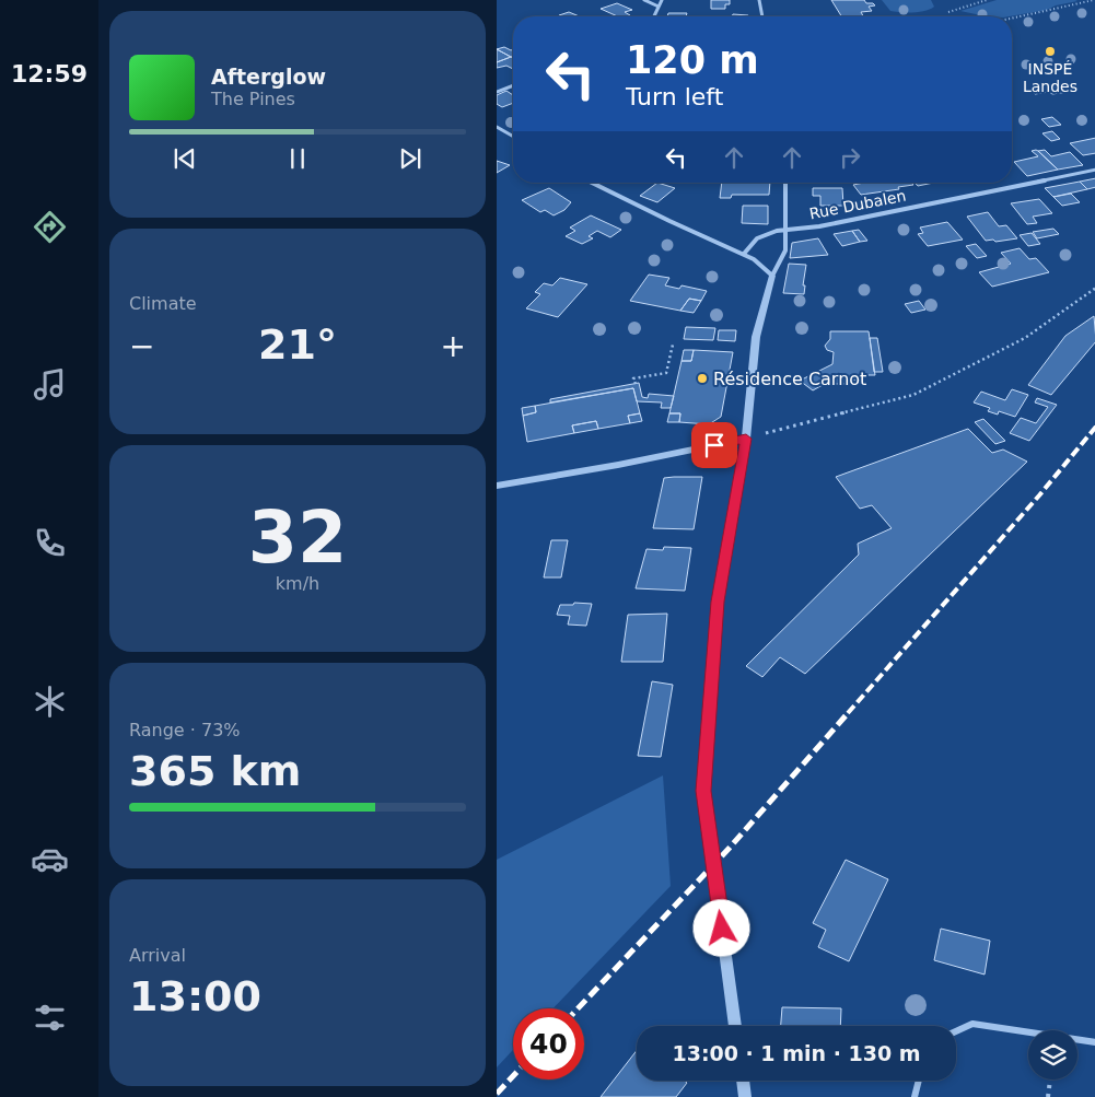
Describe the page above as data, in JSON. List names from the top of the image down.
{
  "streets": {
    "street": ["Rue Dubalen"]
  },
  "places": ["INSPÉ Landes", "Résidence Carnot"],
  "page": {
    "tabs": "12:59",
    "turn": ["120 m", "Turn left"],
    "song": ["Afterglow", "The Pines"],
    "tile": [
      "Climate",
      ["32", "km/h"],
      ["Range · 73%", "365 km"],
      ["Arrival", "13:00"]
    ],
    "heat": ["−", "21°", "+"],
    "limit": "40",
    "trip": "13:00 · 1 min · 130 m"
  }
}
